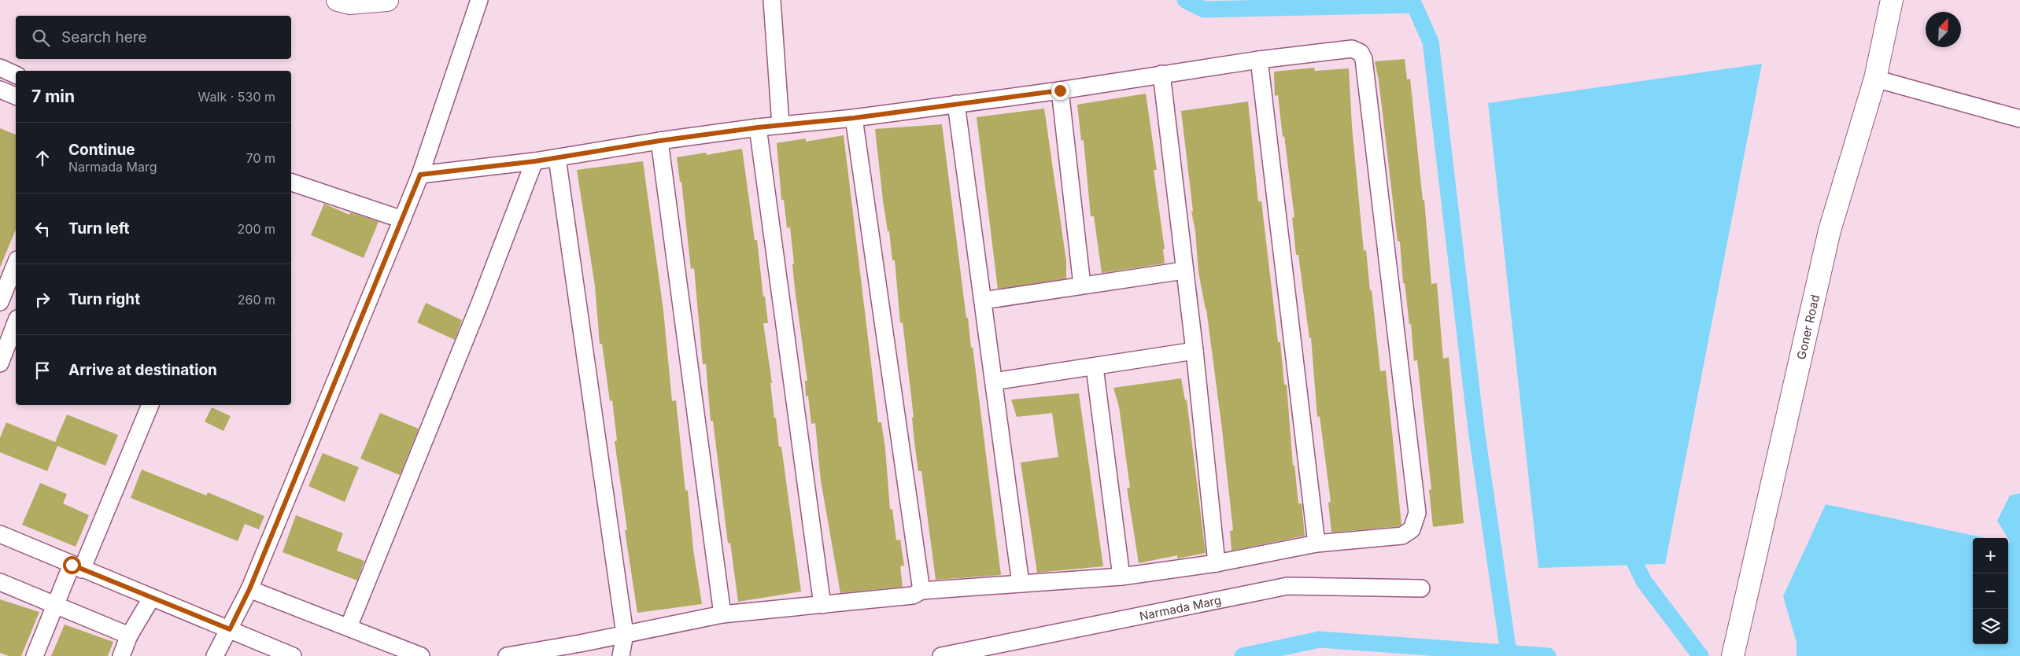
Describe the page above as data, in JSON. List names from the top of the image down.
{
  "streets": {
    "street": ["Goner Road", "Narmada Marg"]
  },
  "north": "top right",
  "page": {
    "search": "Search here",
    "heading": ["7 min", "Walk · 530 m"],
    "list": [
      ["Continue", "Narmada Marg", "70 m"],
      ["Turn left", "200 m"],
      ["Turn right", "260 m"],
      "Arrive at destination"
    ],
    "map_buttons": ["+", "−"]
  }
}
